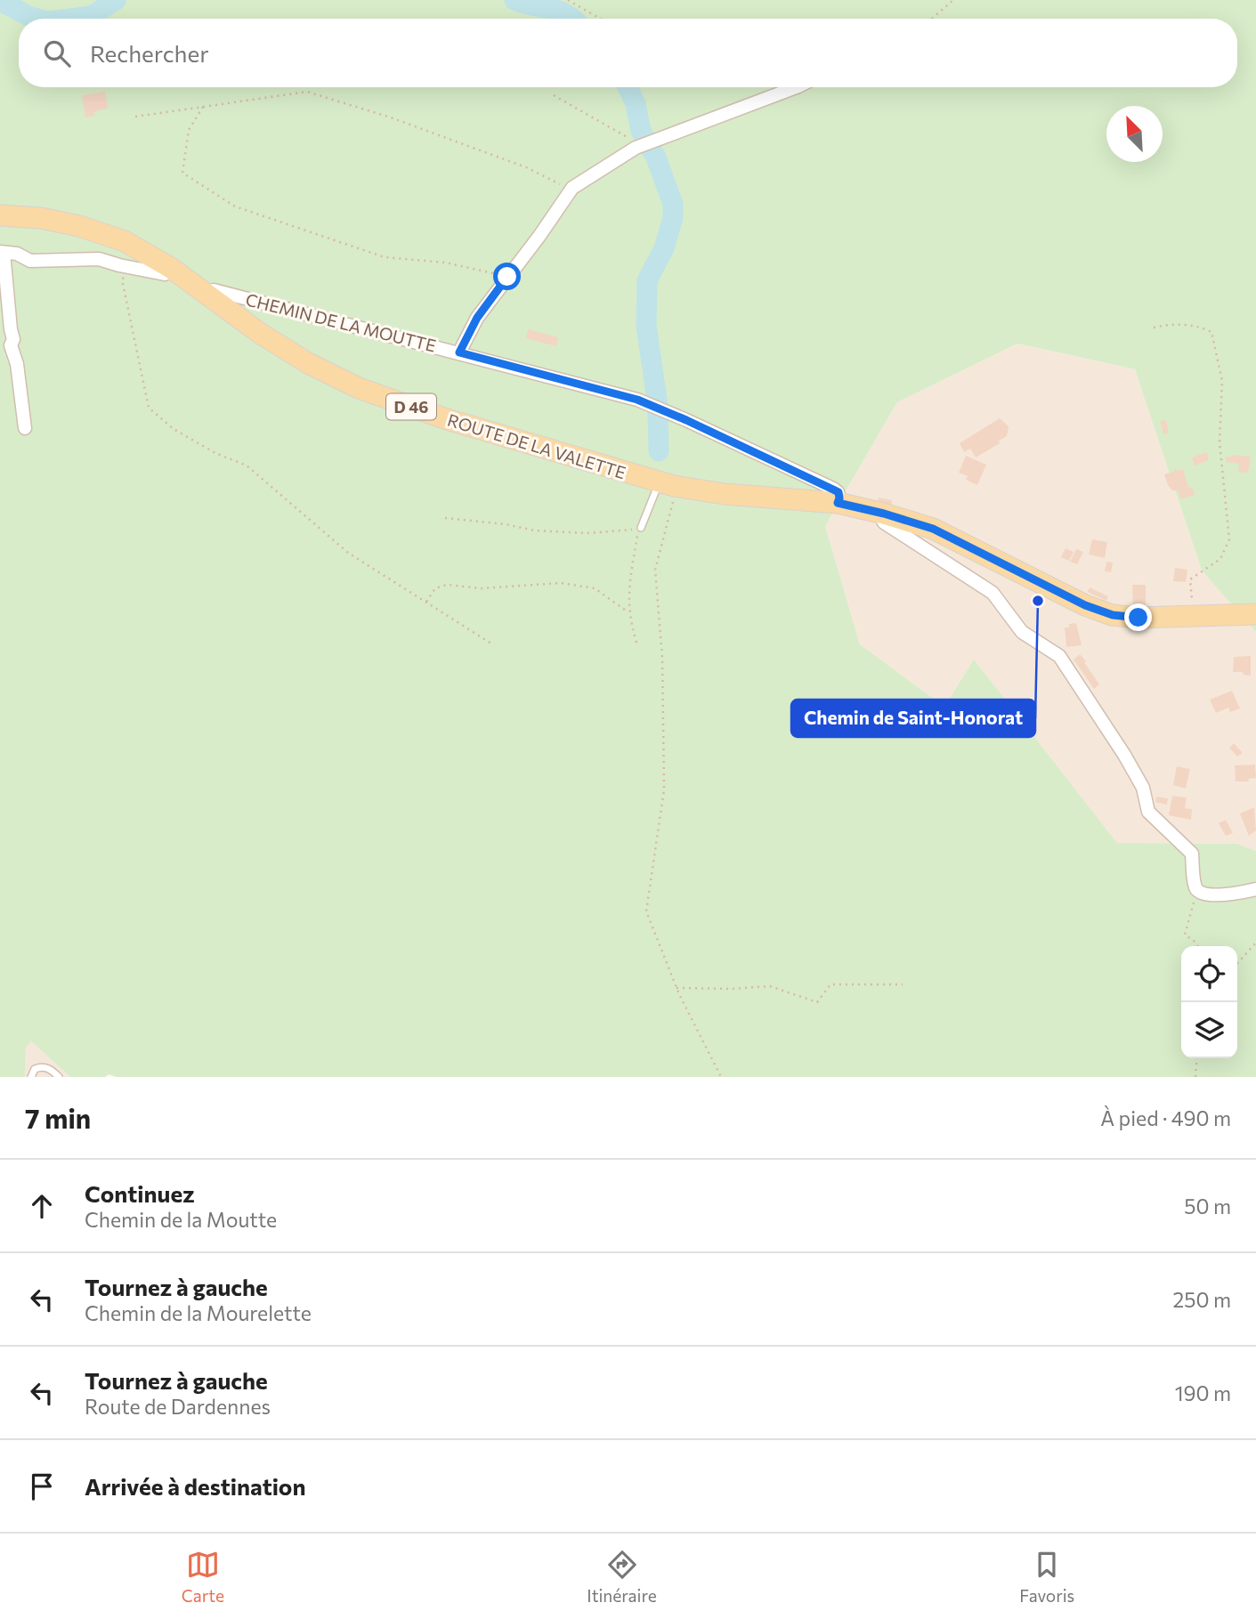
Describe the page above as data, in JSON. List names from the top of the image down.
{
  "streets": {
    "main road": ["D 46", "ROUTE DE LA VALETTE"],
    "street": ["CHEMIN DE LA MOUTTE"]
  },
  "crossings": [
    ["CHEMIN DE LA MOUTTE", "ROUTE DE LA VALETTE"],
    ["D 46", "ROUTE DE LA VALETTE"]
  ],
  "places": ["Chemin de Saint-Honorat"],
  "north": "top left",
  "page": {
    "search": "Rechercher",
    "heading": ["7 min", "À pied · 490 m"],
    "list": [
      ["Continuez", "Chemin de la Moutte", "50 m"],
      ["Tournez à gauche", "Chemin de la Mourelette", "250 m"],
      ["Tournez à gauche", "Route de Dardennes", "190 m"],
      "Arrivée à destination"
    ],
    "nav": ["Carte", "Itinéraire", "Favoris"]
  }
}
